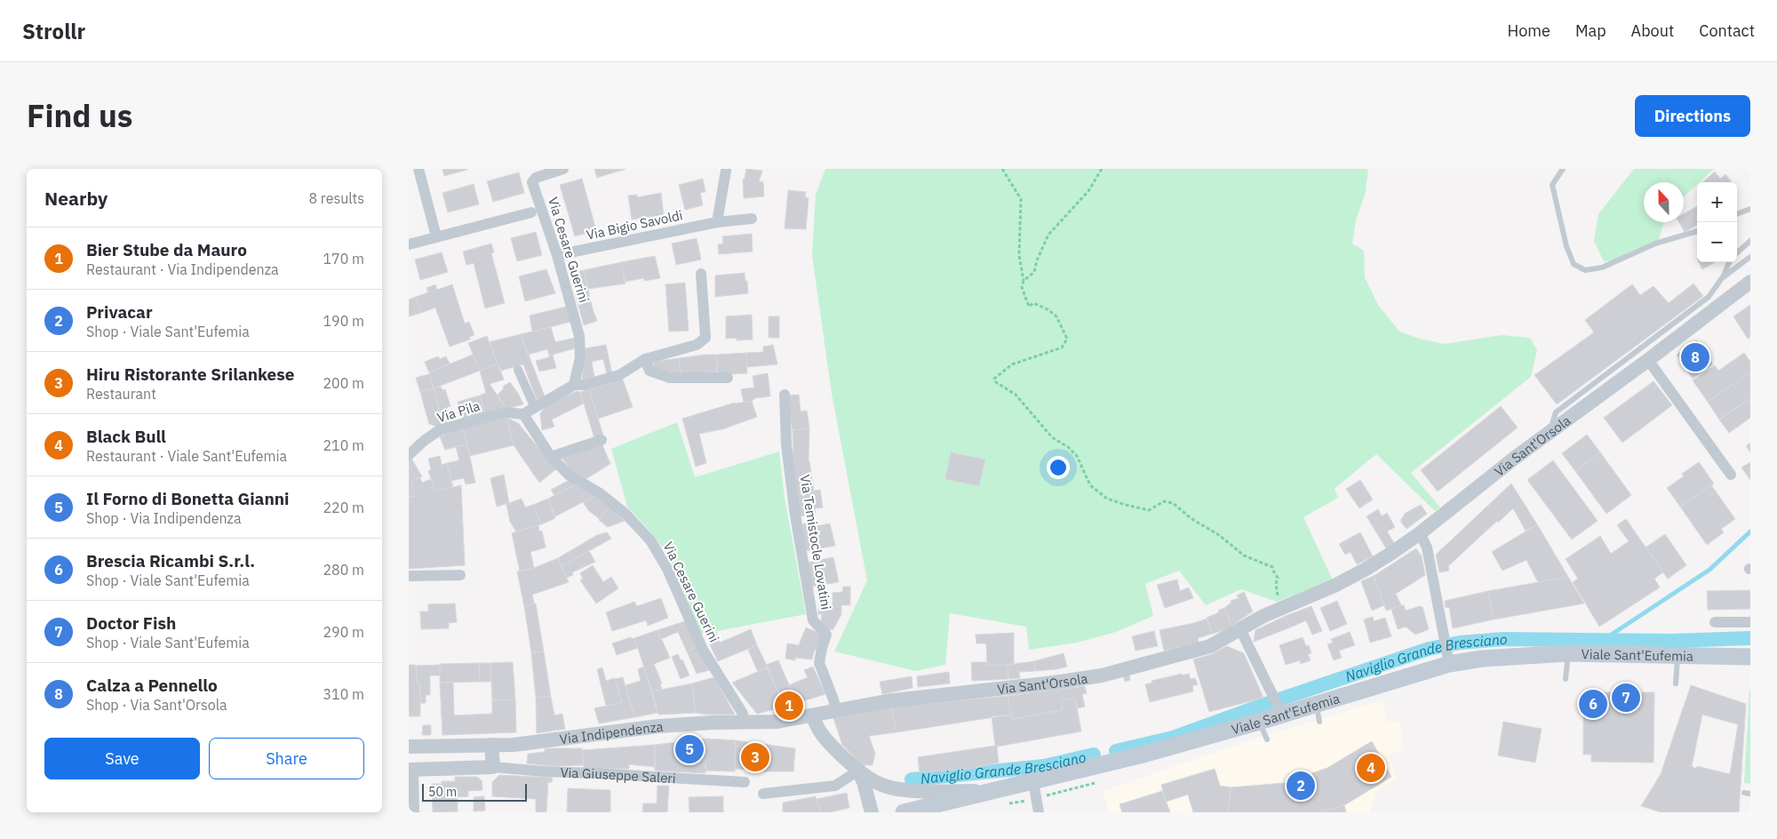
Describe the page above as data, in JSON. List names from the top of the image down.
{
  "streets": {
    "main road": ["Viale Sant'Eufemia"],
    "street": [
      "Via Bigio Savoldi",
      "Via Cesare Guerini",
      "Via Pila",
      "Via Sant'Orsola",
      "Via Temistocle Lovatini",
      "Via Indipendenza",
      "Via Giuseppe Saleri"
    ]
  },
  "crossings": [
    ["Via Bigio Savoldi", "Via Cesare Guerini"],
    ["Via Cesare Guerini", "Via Pila"],
    ["Via Cesare Guerini", "Via Indipendenza"],
    ["Via Sant'Orsola", "Via Temistocle Lovatini"],
    ["Via Sant'Orsola", "Via Indipendenza"],
    ["Via Temistocle Lovatini", "Via Indipendenza"]
  ],
  "water": ["Naviglio Grande Bresciano"],
  "scale_bar": "50 m",
  "north": "top",
  "page": {
    "header": "Strollr",
    "nav": [
      "Home",
      "Map",
      "About",
      "Contact"
    ],
    "title": "Find us",
    "buttons": [
      "Directions",
      ["Save", "Share"]
    ],
    "heading": ["Nearby", "8 results"],
    "map_buttons": ["+", "−"],
    "list": [
      {
        "mark": "1",
        "name": "Bier Stube da Mauro",
        "note": "Restaurant · Via Indipendenza",
        "value": "170 m"
      },
      {
        "mark": "2",
        "name": "Privacar",
        "note": "Shop · Viale Sant'Eufemia",
        "value": "190 m"
      },
      {
        "mark": "3",
        "name": "Hiru Ristorante Srilankese",
        "note": "Restaurant",
        "value": "200 m"
      },
      {
        "mark": "4",
        "name": "Black Bull",
        "note": "Restaurant · Viale Sant'Eufemia",
        "value": "210 m"
      },
      {
        "mark": "5",
        "name": "Il Forno di Bonetta Gianni",
        "note": "Shop · Via Indipendenza",
        "value": "220 m"
      },
      {
        "mark": "6",
        "name": "Brescia Ricambi S.r.l.",
        "note": "Shop · Viale Sant'Eufemia",
        "value": "280 m"
      },
      {
        "mark": "7",
        "name": "Doctor Fish",
        "note": "Shop · Viale Sant'Eufemia",
        "value": "290 m"
      },
      {
        "mark": "8",
        "name": "Calza a Pennello",
        "note": "Shop · Via Sant'Orsola",
        "value": "310 m"
      }
    ],
    "pins": [
      "8",
      "7",
      "6",
      "1",
      "5",
      "3",
      "4",
      "2"
    ],
    "scale": "50 m"
  }
}
